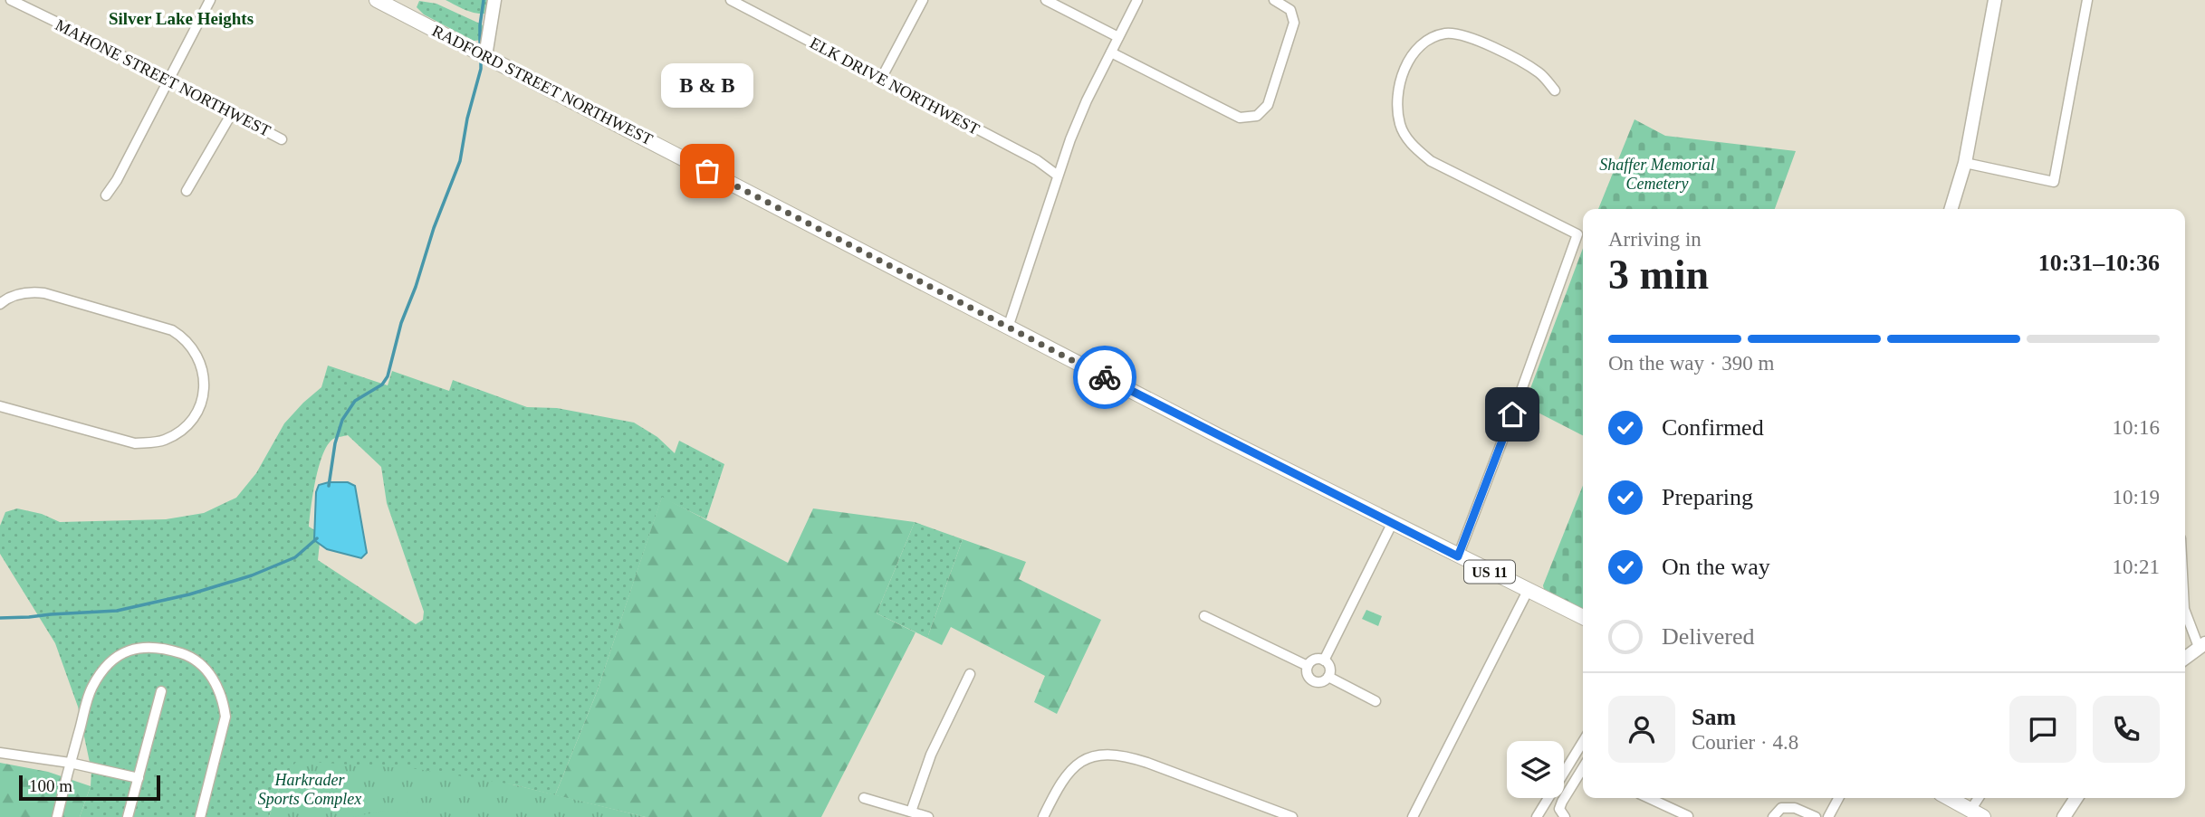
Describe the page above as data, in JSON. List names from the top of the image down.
{
  "streets": {
    "main road": ["RADFORD STREET NORTHWEST", "US 11"],
    "street": ["MAHONE STREET NORTHWEST", "ELK DRIVE NORTHWEST"]
  },
  "districts": ["Silver Lake Heights"],
  "parks": ["Shaffer Memorial Cemetery", "Harkrader Sports Complex"],
  "places": ["B & B"],
  "scale_bar": "100 m",
  "page": {
    "bubble": "B & B",
    "heading": ["3 min", "Arriving in", "10:31–10:36"],
    "panel": ["Sam", "Courier · 4.8"],
    "bar": "On the way · 390 m",
    "list": [
      ["Confirmed", "10:16"],
      ["Preparing", "10:19"],
      ["On the way", "10:21"],
      "Delivered"
    ],
    "scale": "100 m"
  }
}
